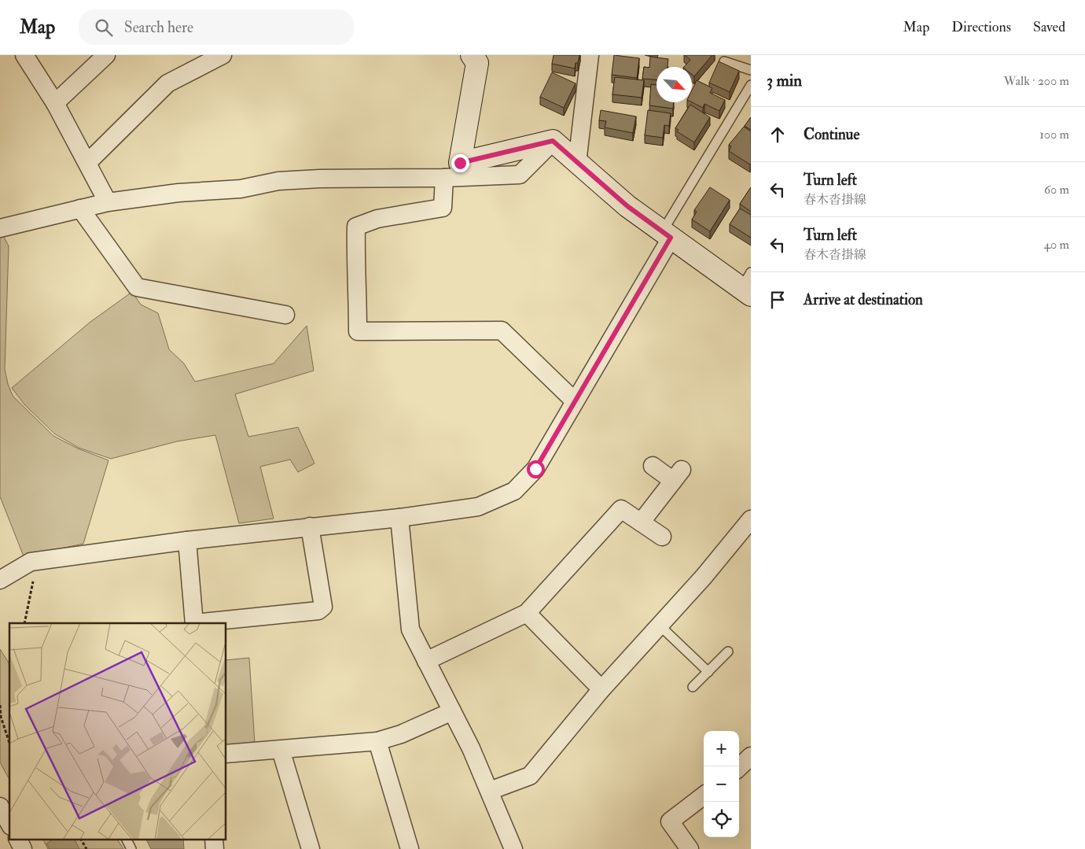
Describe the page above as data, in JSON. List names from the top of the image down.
{
  "north": "bottom right",
  "page": {
    "header": "Map",
    "search": "Search here",
    "nav": ["Map", "Directions", "Saved"],
    "heading": ["3 min", "Walk · 200 m"],
    "list": [
      ["Continue", "100 m"],
      ["Turn left", "春木沓掛線", "60 m"],
      ["Turn left", "春木沓掛線", "40 m"],
      "Arrive at destination"
    ],
    "map_buttons": ["+", "−"]
  }
}
